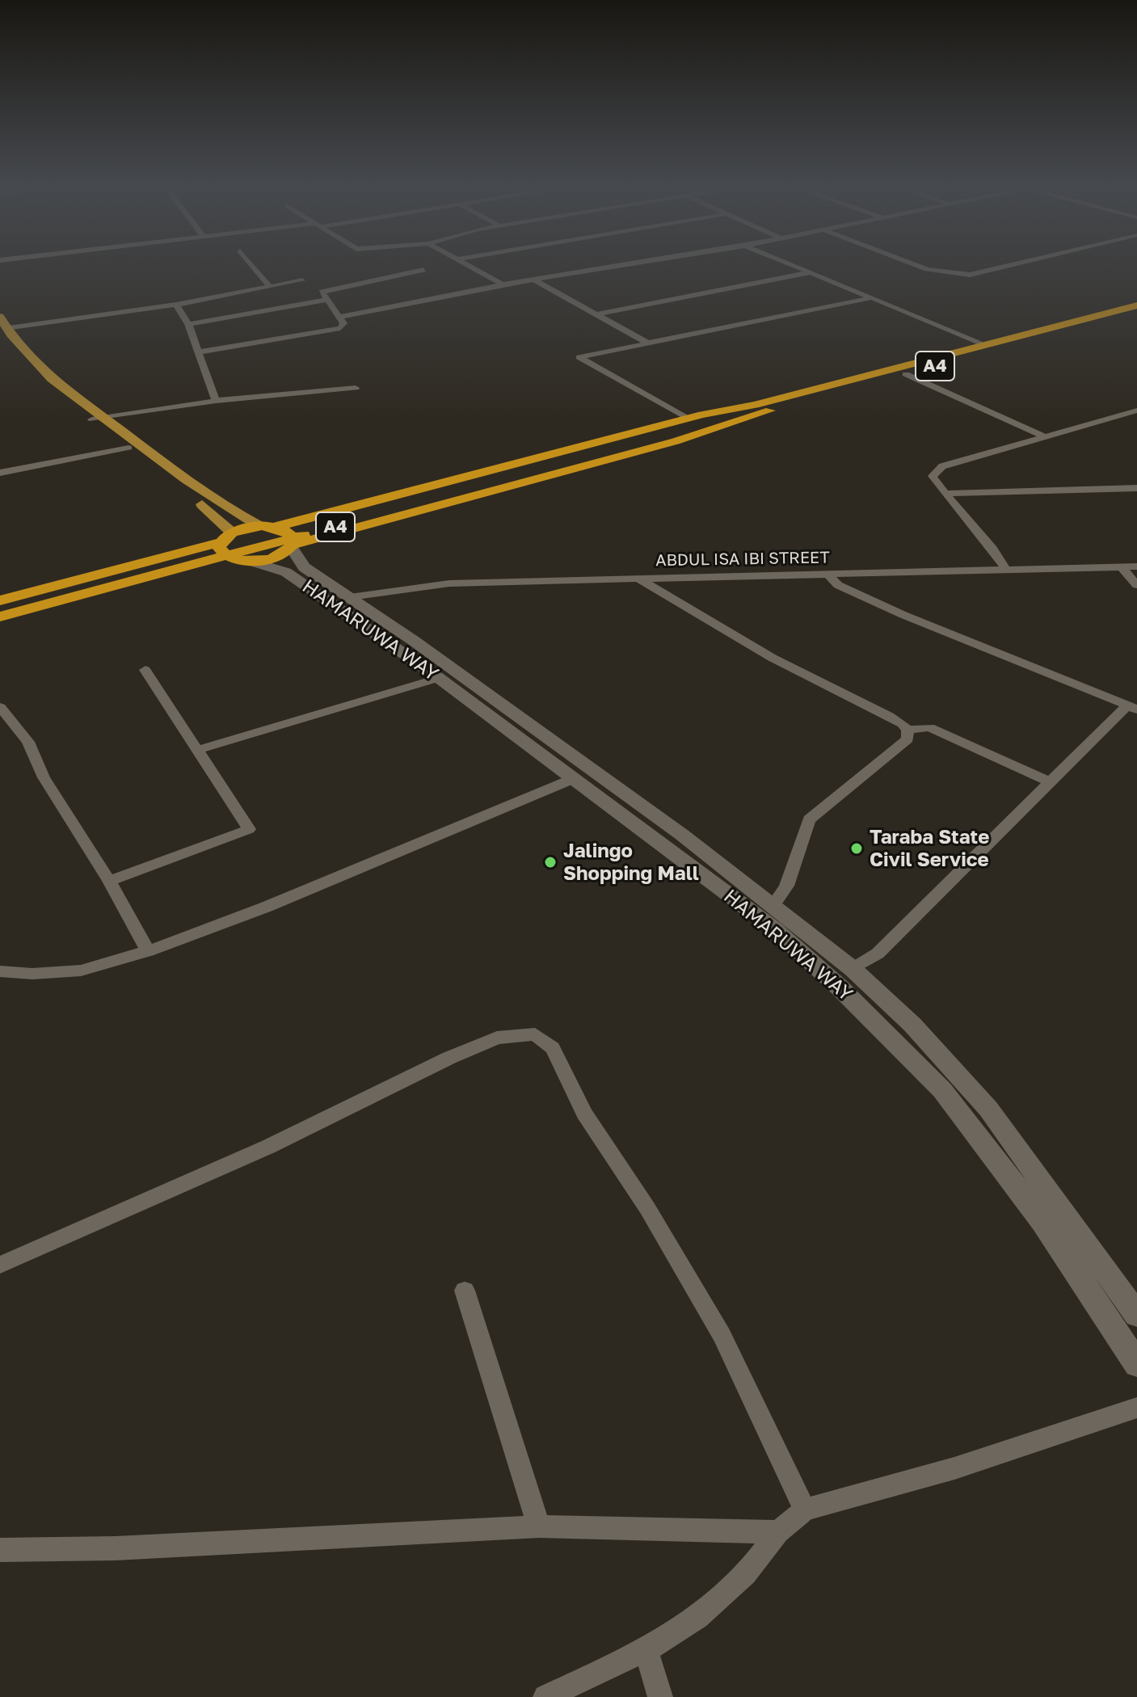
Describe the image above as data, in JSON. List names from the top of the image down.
{
  "streets": {
    "highway": ["A4"],
    "main road": ["HAMARUWA WAY"],
    "street": ["ABDUL ISA IBI STREET"]
  },
  "crossings": [
    ["A4", "HAMARUWA WAY"]
  ],
  "places": ["Taraba State Civil Service", "Jalingo Shopping Mall"]
}
